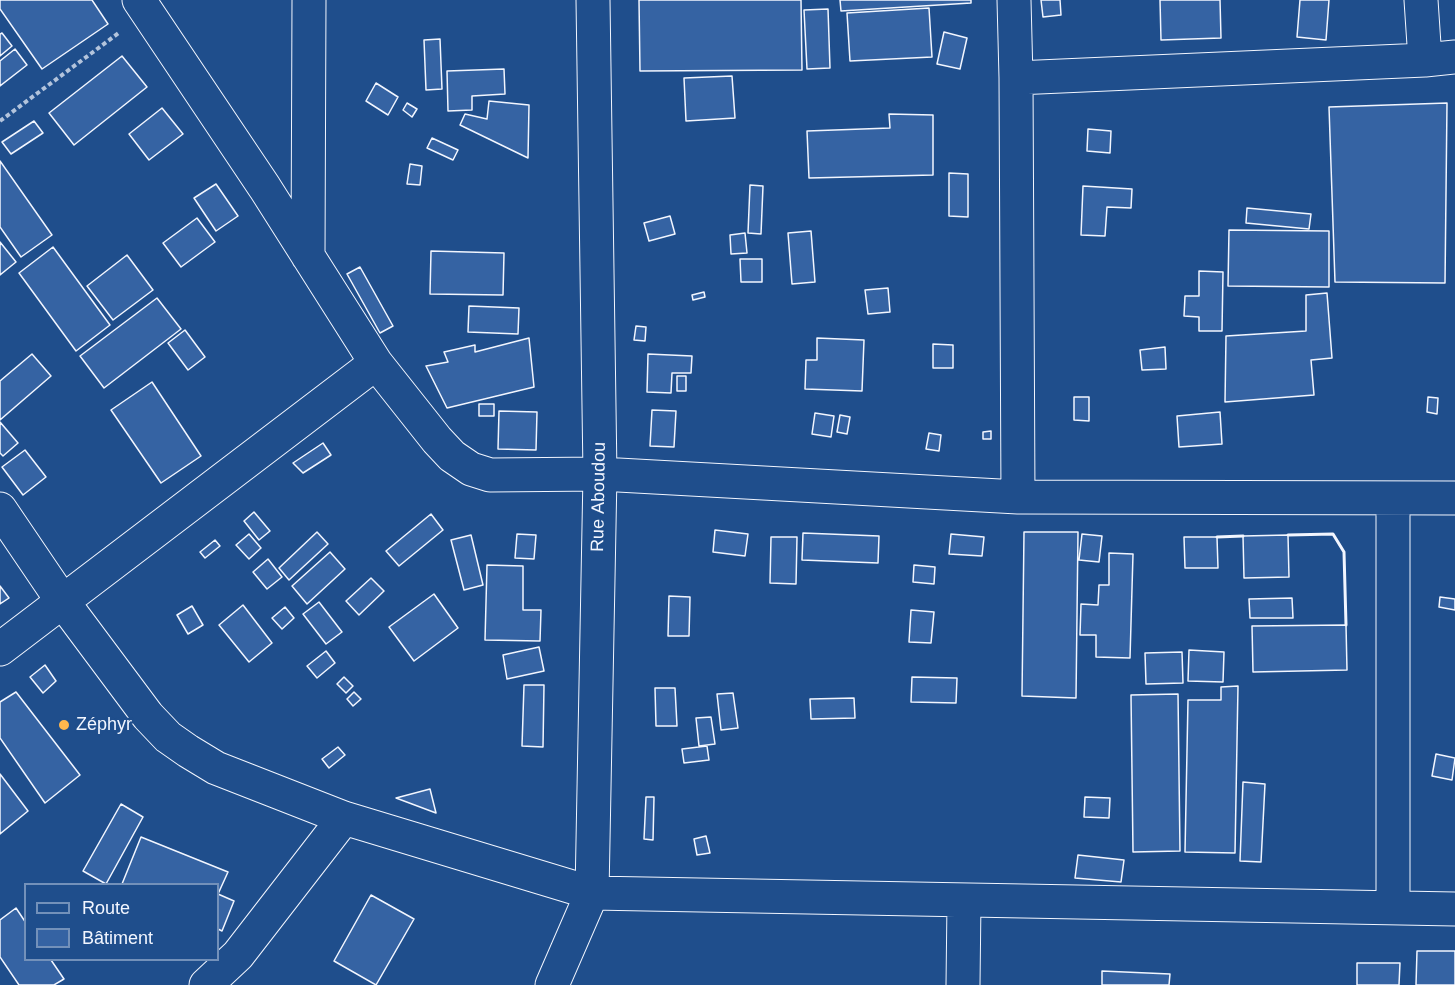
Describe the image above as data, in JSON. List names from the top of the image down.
{
  "streets": {
    "street": ["Rue Aboudou"]
  },
  "places": ["Zéphyr"],
  "legend": ["Route", "Bâtiment"]
}
